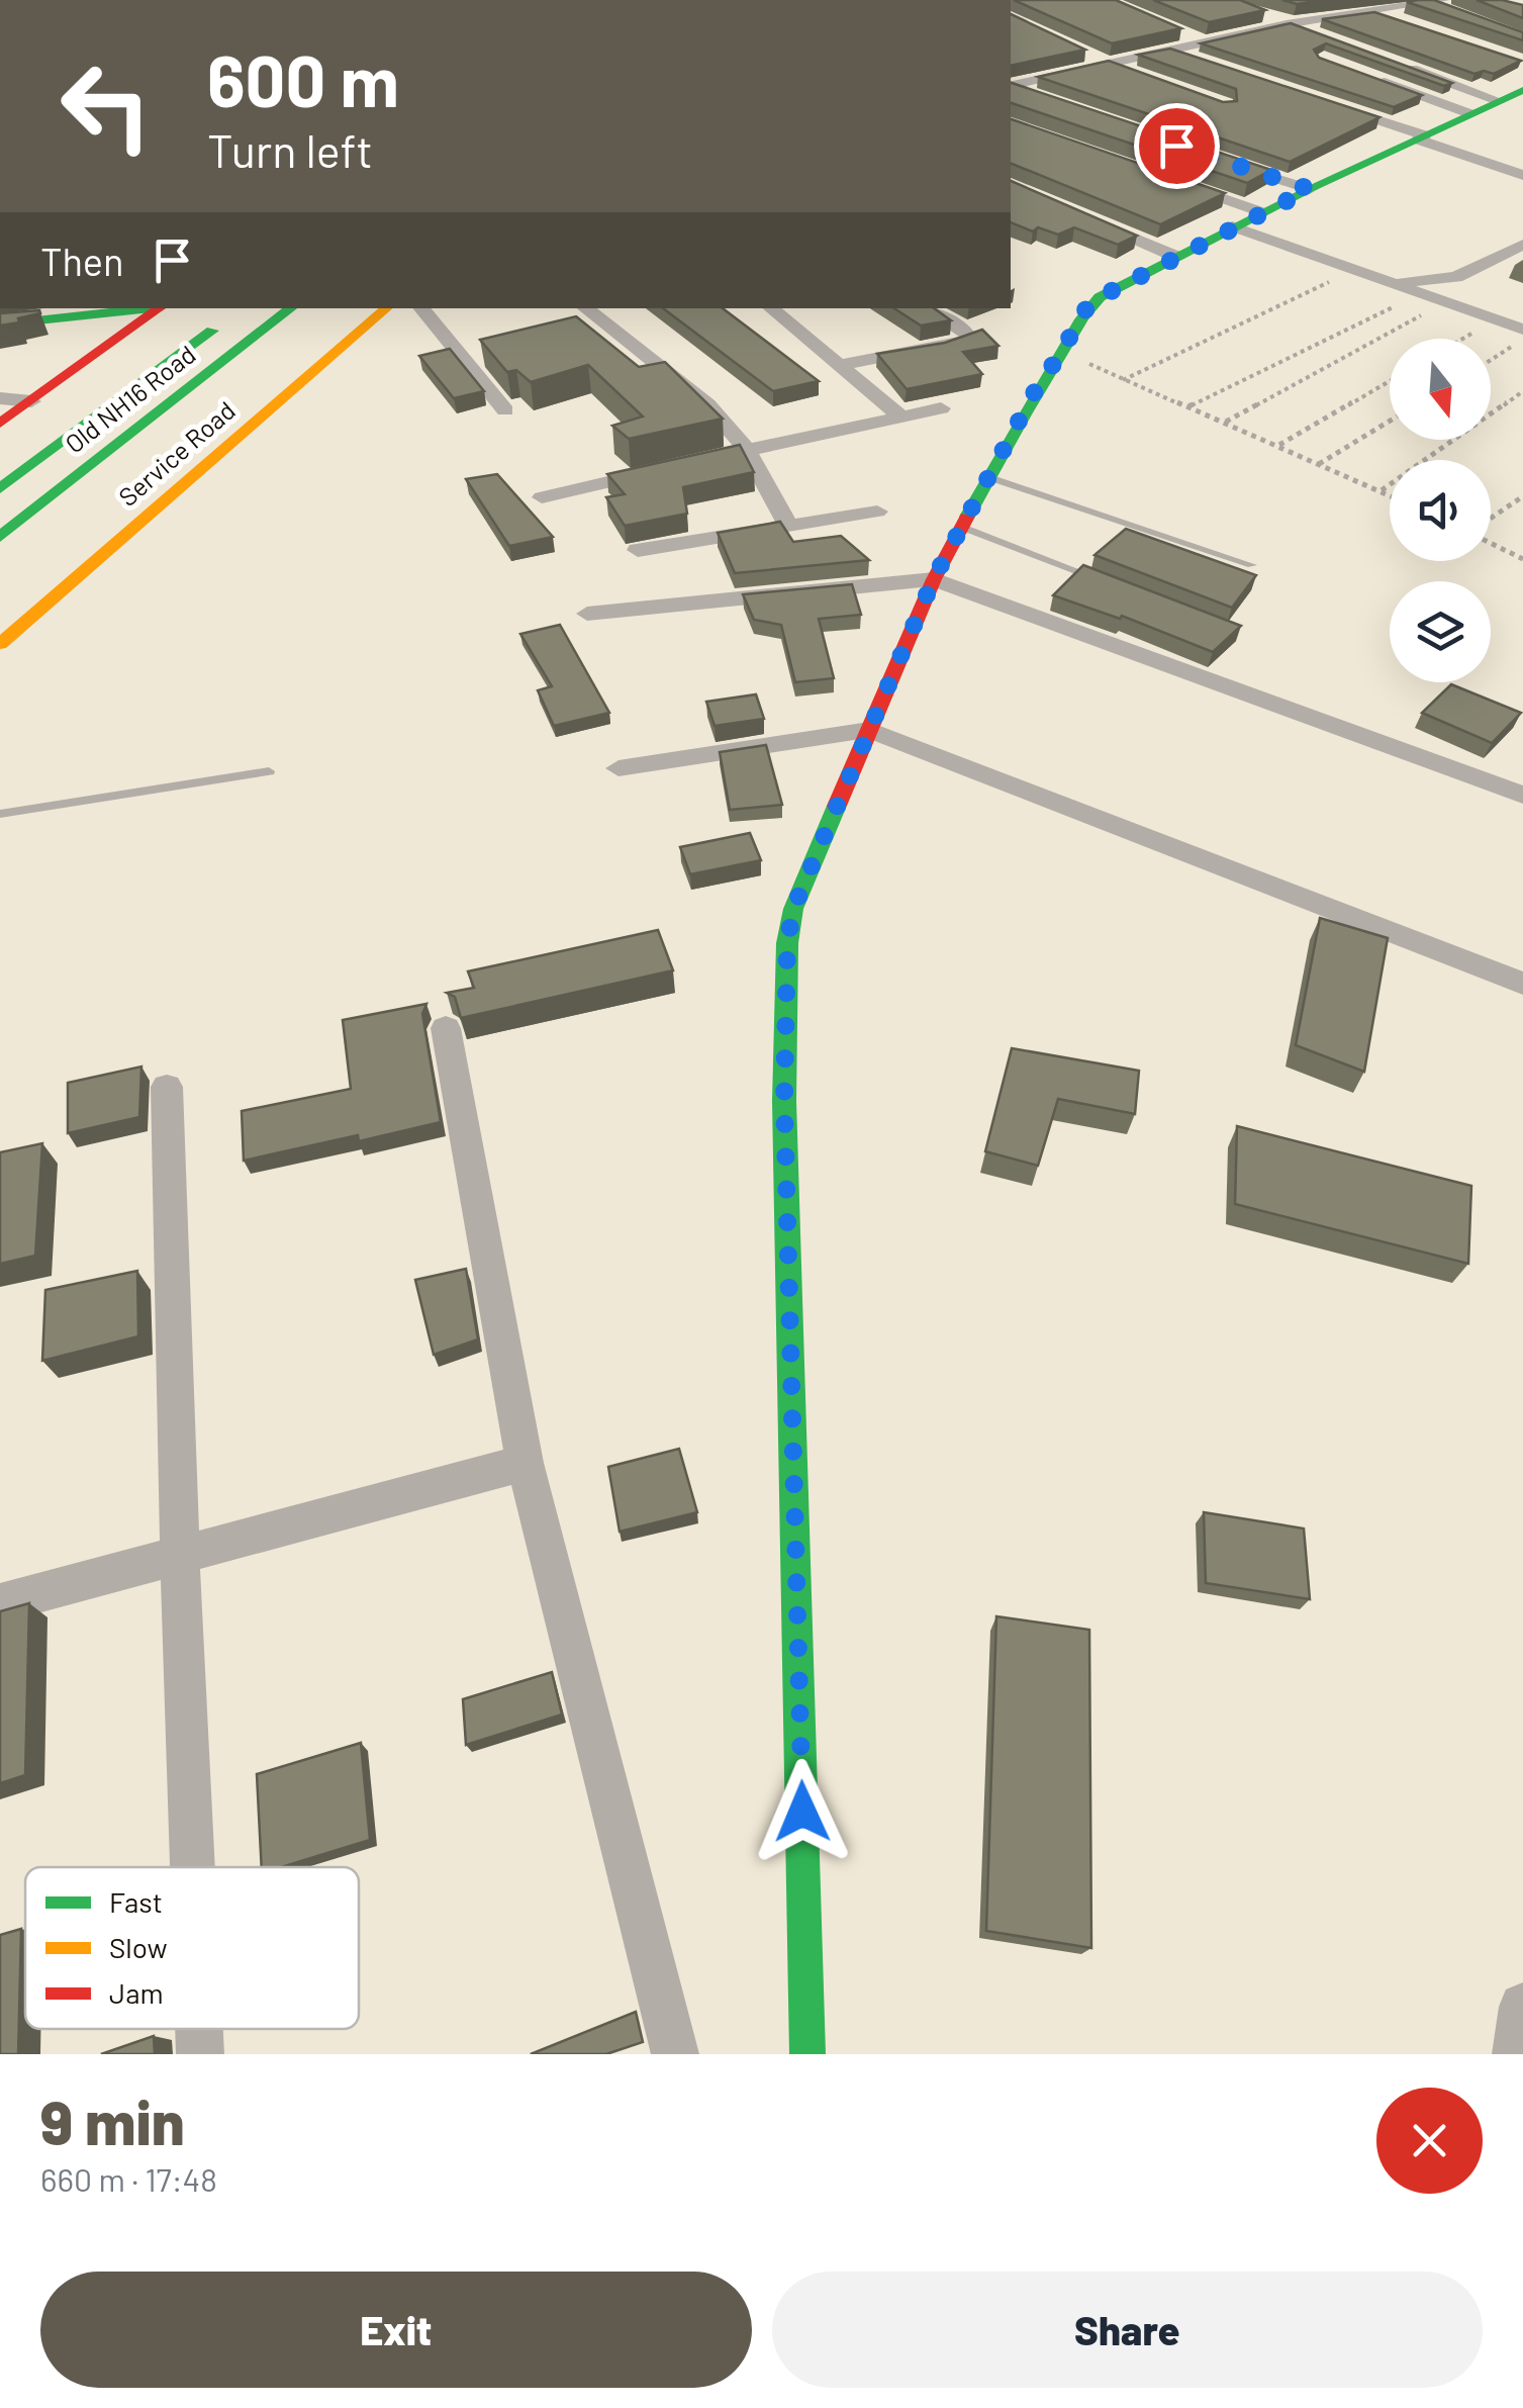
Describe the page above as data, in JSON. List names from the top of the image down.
{
  "streets": {
    "street": ["Old NH16 Road", "Service Road"]
  },
  "legend": ["Fast", "Slow", "Jam"],
  "north": "bottom",
  "page": {
    "turn": ["600 m", "Turn left"],
    "then": "Then",
    "heading": ["9 min", "660 m · 17:48"],
    "buttons": ["Exit", "Share"]
  }
}
